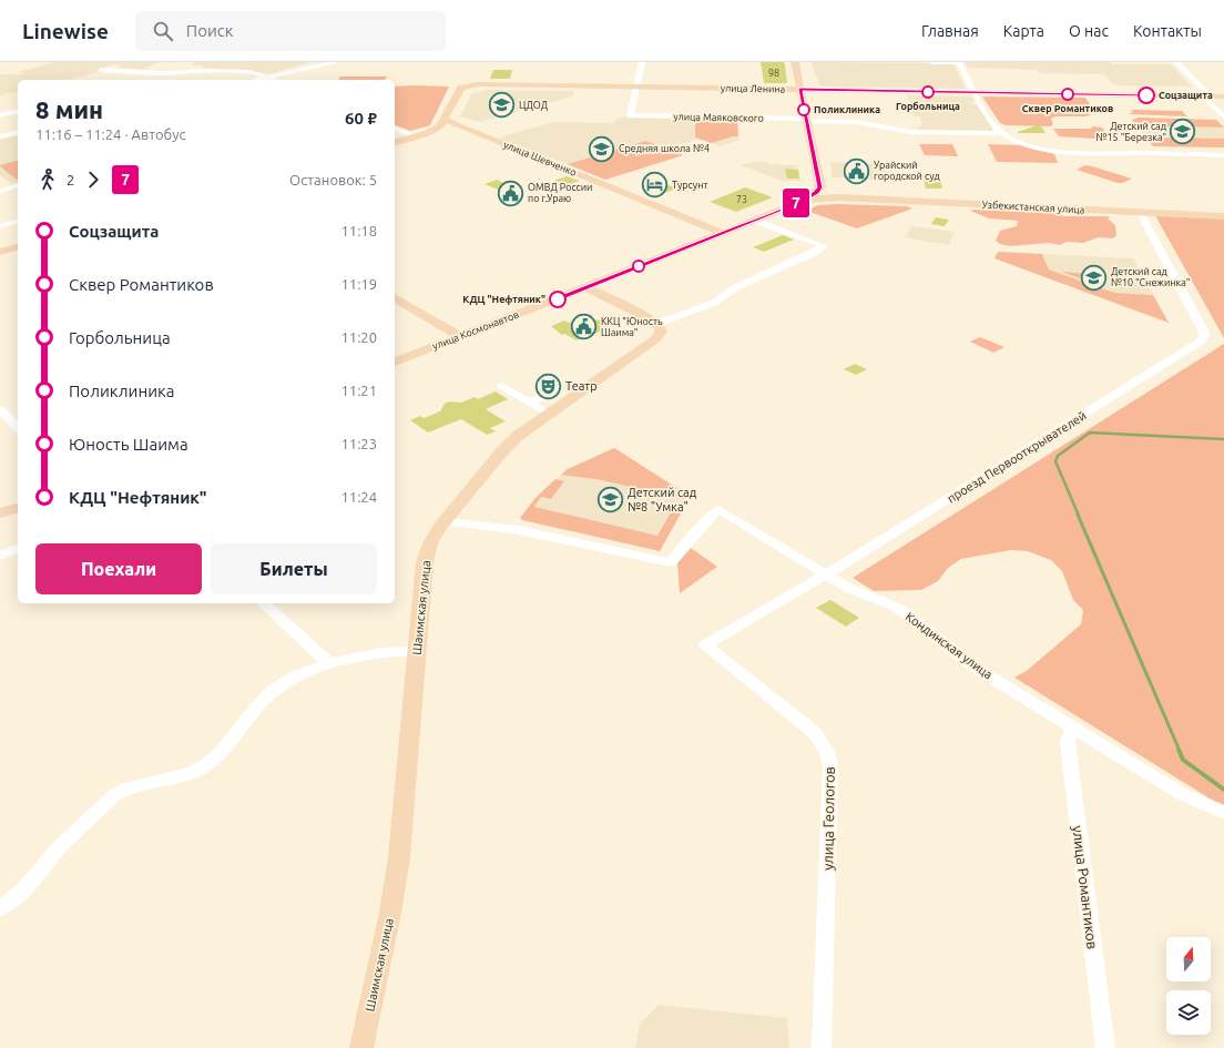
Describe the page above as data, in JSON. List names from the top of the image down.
{
  "streets": {
    "main road": [
      "улица Ленина",
      "улица Шевченко",
      "Узбекистанская улица",
      "улица Космонавтов",
      "Шаимская улица"
    ],
    "street": [
      "улица Маяковского",
      "проезд Первооткрывателей",
      "Кондинская улица",
      "улица Геологов",
      "улица Романтиков"
    ]
  },
  "crossings": [
    ["улица Ленина", "улица Маяковского"],
    ["улица Ленина", "улица Шевченко"],
    ["улица Шевченко", "улица Космонавтов"],
    ["Узбекистанская улица", "проезд Первооткрывателей"],
    ["проезд Первооткрывателей", "Кондинская улица"],
    ["проезд Первооткрывателей", "улица Геологов"],
    ["Шаимская улица", "Кондинская улица"],
    ["Кондинская улица", "улица Романтиков"]
  ],
  "places": {
    "other": [
      "Горбольница",
      "Сквер Романтиков",
      "Соцзащита",
      "Поликлиника",
      "КДЦ \"Нефтяник\""
    ],
    "school or university": [
      "ЦДОД",
      "Детский сад №15 \"Березка\"",
      "Средняя школа №4",
      "Детский сад №10 \"Снежинка\"",
      "Детский сад №8 \"Умка\""
    ],
    "public building": ["Урайский городской суд", "ОМВД России по г.Ураю", "ККЦ \"Юность Шаима\""],
    "hotel": ["Турсунт"],
    "theatre": ["Театр"]
  },
  "lines": ["bus line 7"],
  "house_numbers": ["98", "73"],
  "north": "top",
  "page": {
    "header": "Linewise",
    "search": "Поиск",
    "nav": [
      "Главная",
      "Карта",
      "О нас",
      "Контакты"
    ],
    "on_map": "7",
    "heading": ["8 мин", "11:16 – 11:24 · Автобус", "60 ₽"],
    "legs": ["2", "7", "Остановок: 5"],
    "list": [
      {
        "name": "Соцзащита",
        "value": "11:18"
      },
      {
        "name": "Сквер Романтиков",
        "value": "11:19"
      },
      {
        "name": "Горбольница",
        "value": "11:20"
      },
      {
        "name": "Поликлиника",
        "value": "11:21"
      },
      {
        "name": "Юность Шаима",
        "value": "11:23"
      },
      {
        "name": "КДЦ \"Нефтяник\"",
        "value": "11:24"
      }
    ],
    "buttons": ["Поехали", "Билеты"]
  }
}
